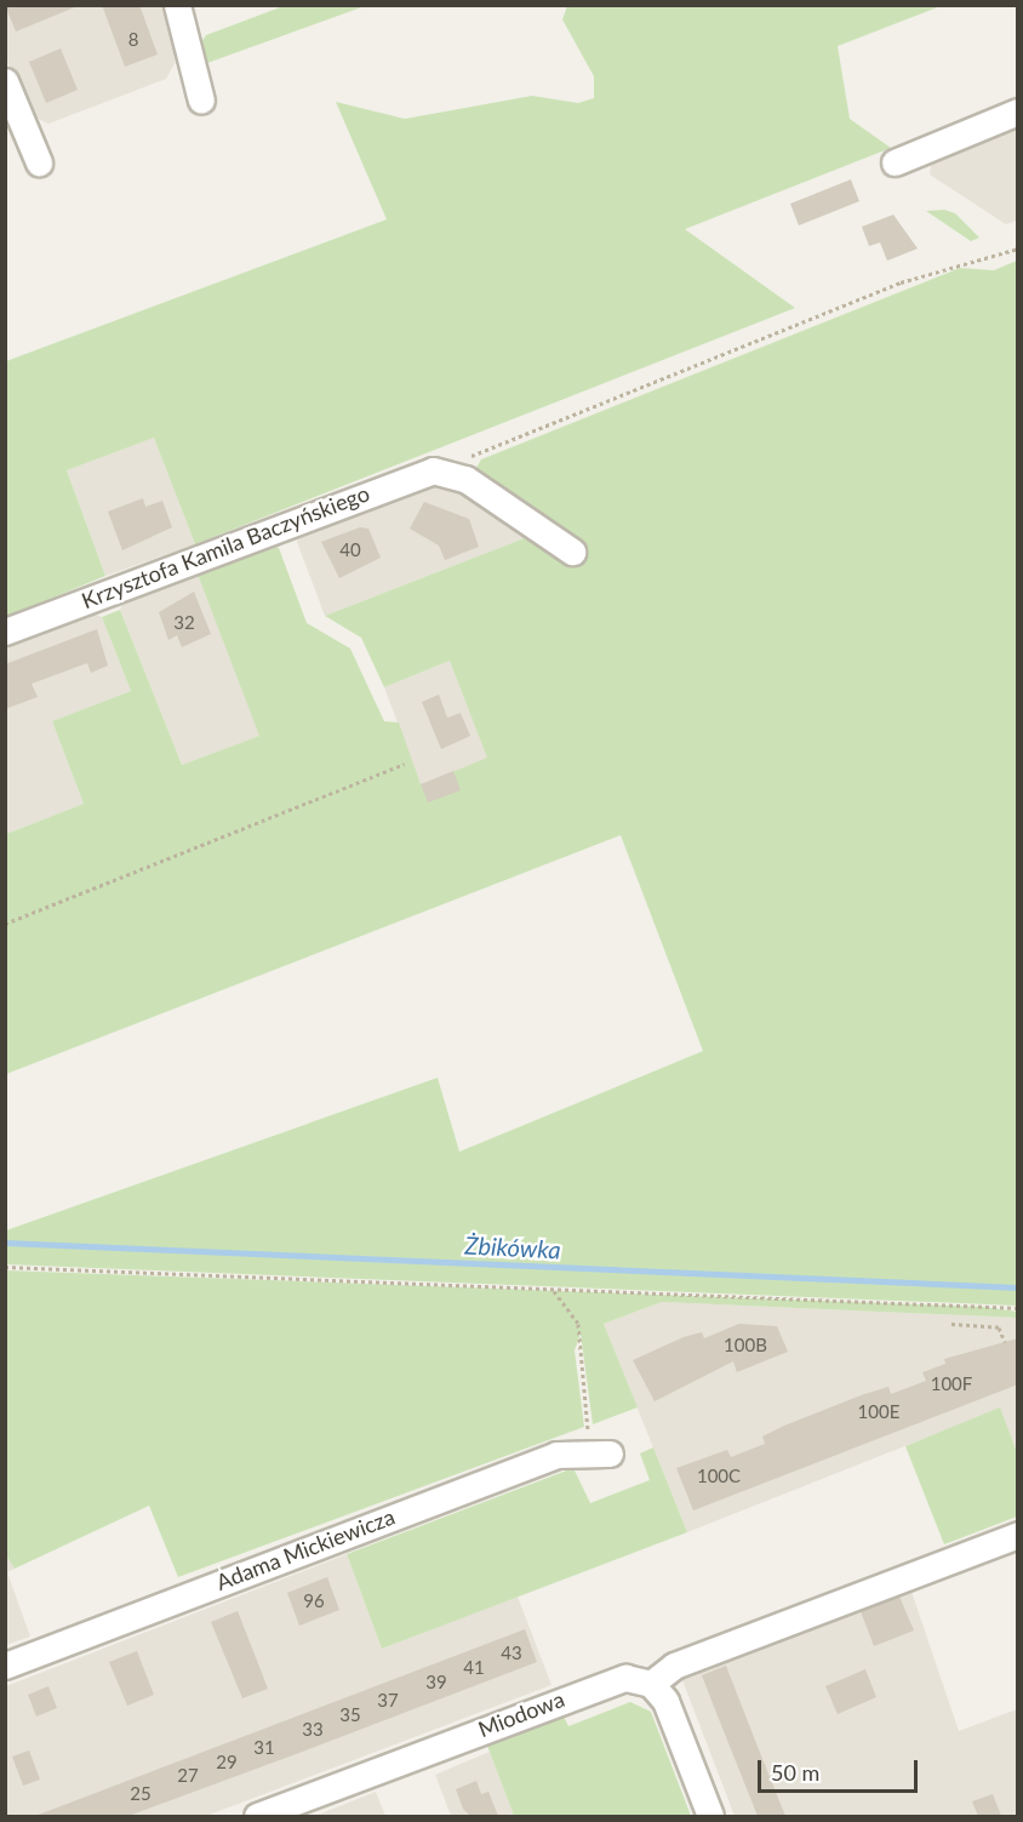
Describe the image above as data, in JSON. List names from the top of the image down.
{
  "streets": {
    "street": ["Krzysztofa Kamila Baczyńskiego", "Adama Mickiewicza", "Miodowa"]
  },
  "water": ["Żbikówka"],
  "house_numbers": [
    "8",
    "40",
    "32",
    "100B",
    "100F",
    "100E",
    "100C",
    "96",
    "43",
    "41",
    "39",
    "37",
    "35",
    "33",
    "31",
    "29",
    "27",
    "25"
  ],
  "scale_bar": "50 m"
}
